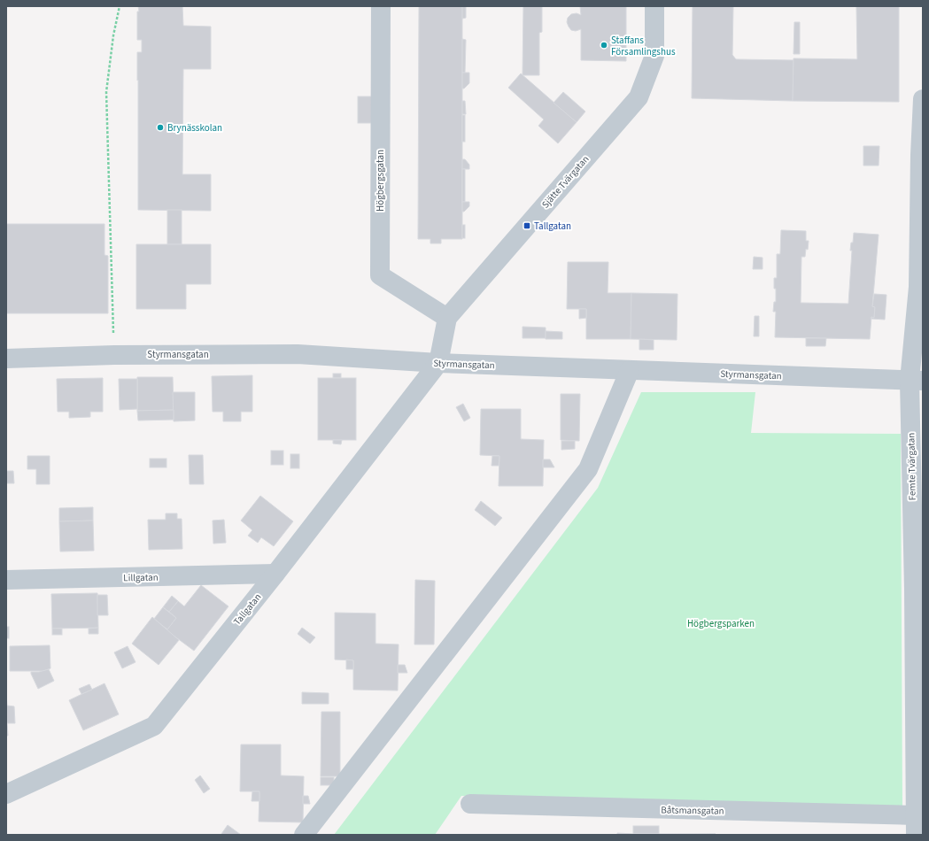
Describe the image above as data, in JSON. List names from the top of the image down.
{
  "streets": {
    "street": [
      "Högbergsgatan",
      "Sjätte Tvärgatan",
      "Styrmansgatan",
      "Femte Tvärgatan",
      "Lillgatan",
      "Tallgatan",
      "Båtsmansgatan"
    ]
  },
  "crossings": [
    ["Högbergsgatan", "Sjätte Tvärgatan"],
    ["Styrmansgatan", "Femte Tvärgatan"],
    ["Styrmansgatan", "Tallgatan"],
    ["Femte Tvärgatan", "Båtsmansgatan"],
    ["Lillgatan", "Tallgatan"]
  ],
  "parks": ["Högbergsparken"],
  "places": {
    "other": ["Staffans Församlingshus", "Brynässkolan"],
    "transit": ["Tallgatan"]
  }
}
